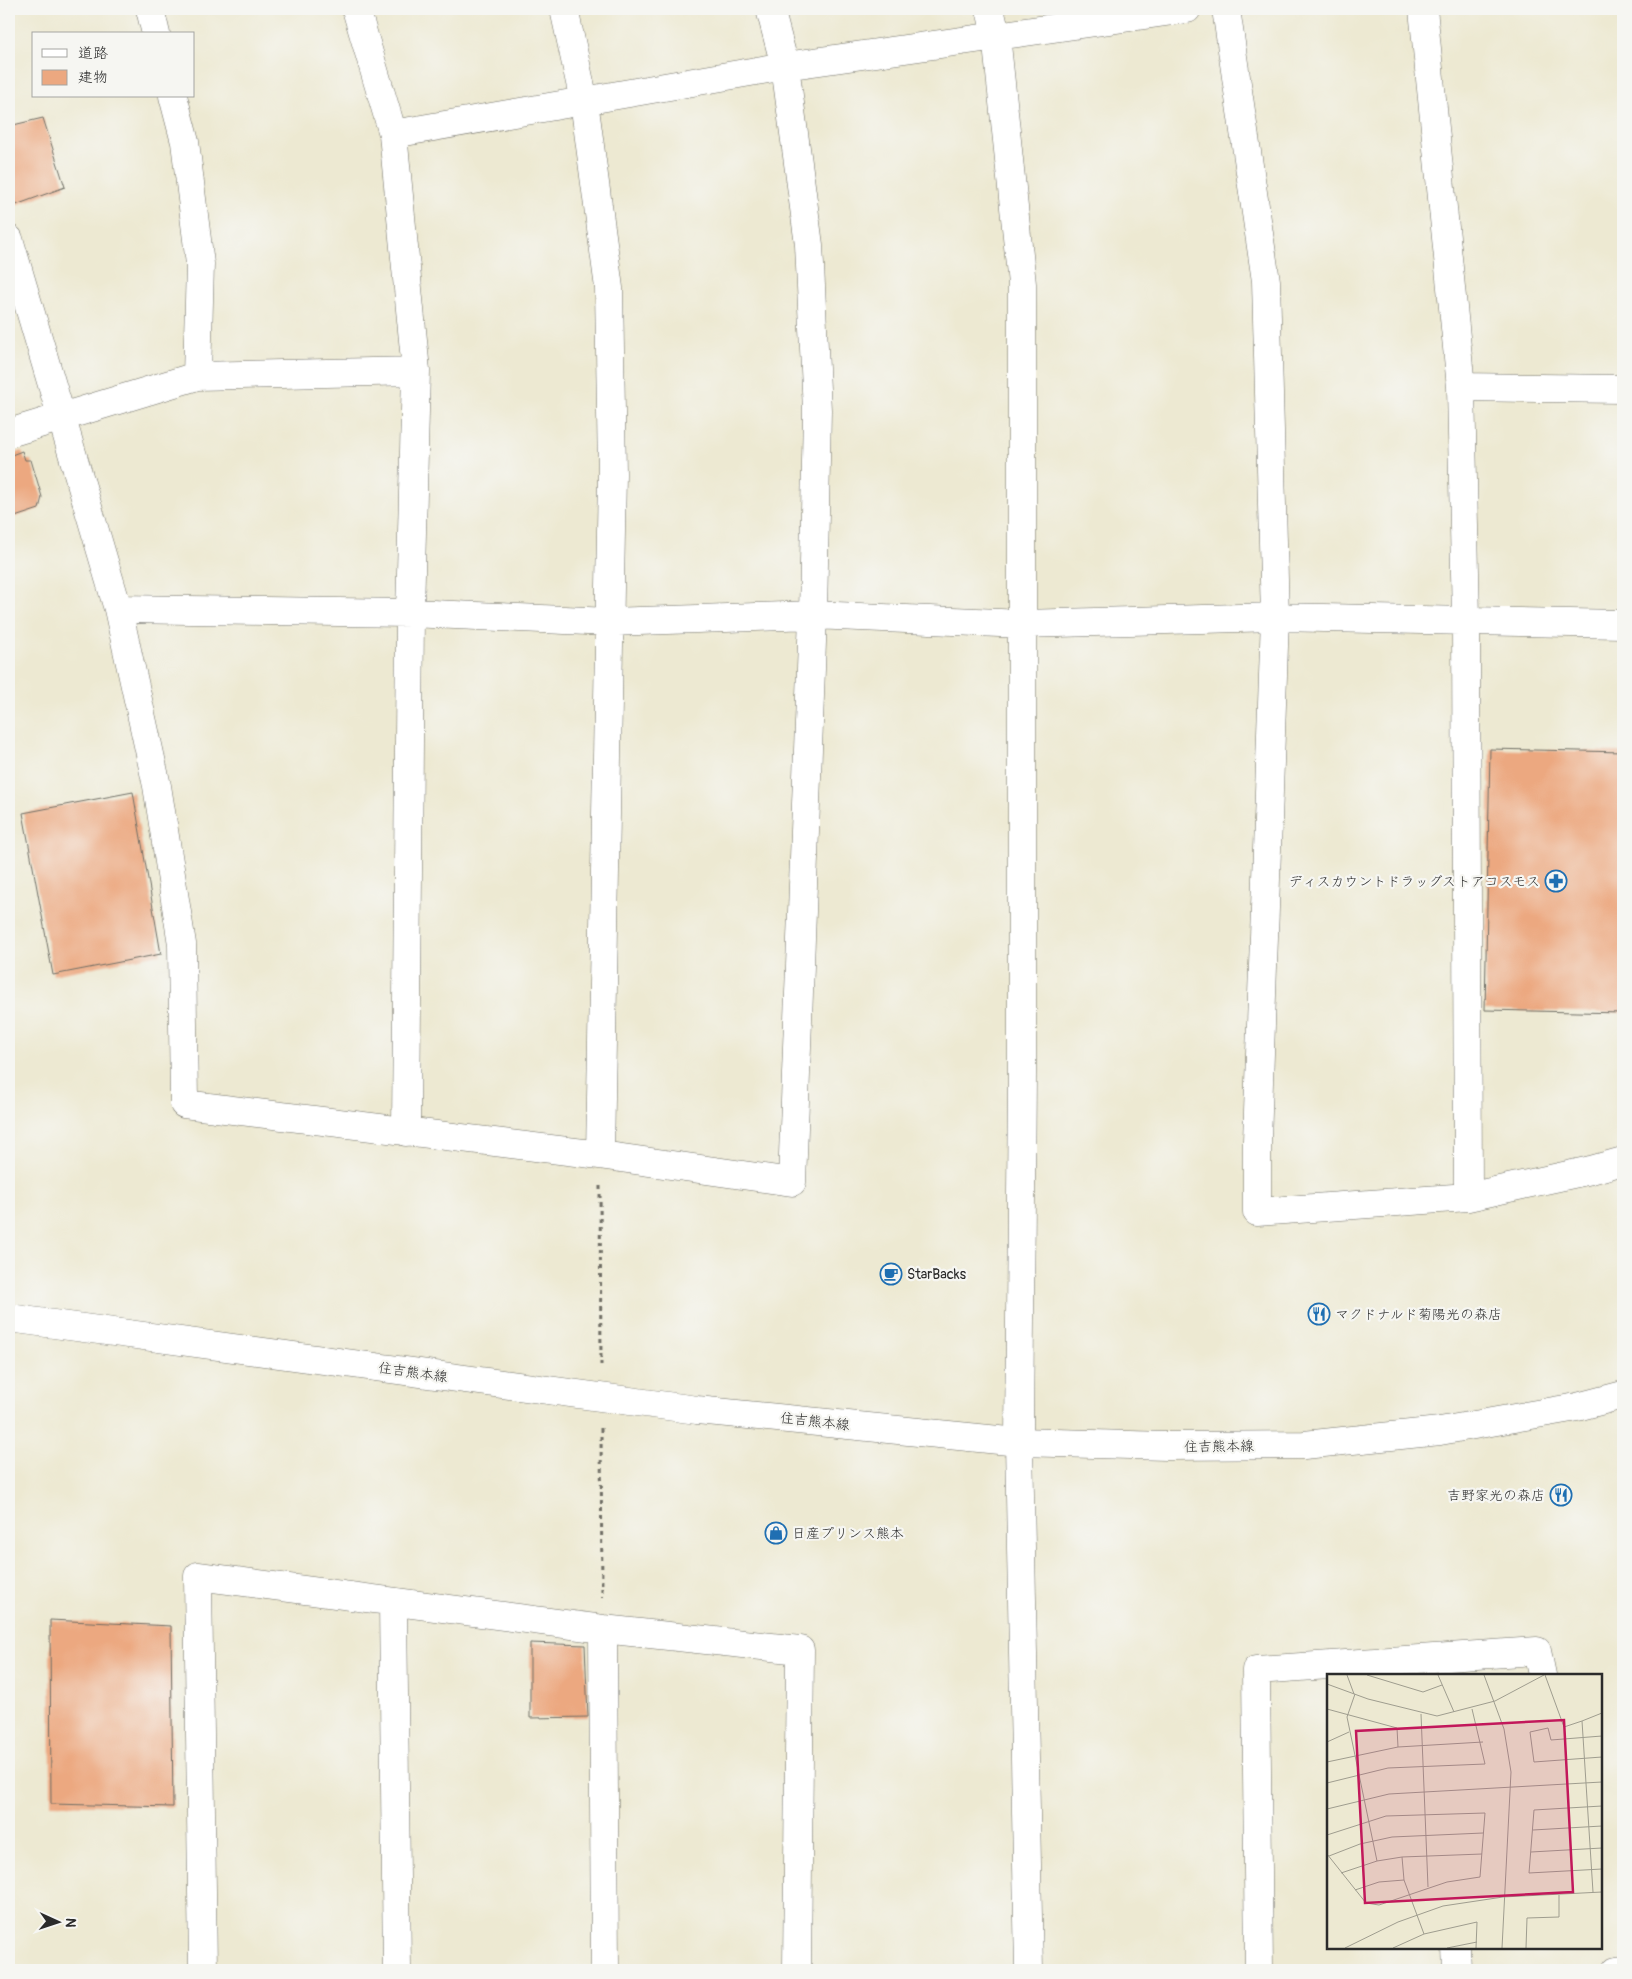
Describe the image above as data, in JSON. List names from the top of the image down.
{
  "streets": {
    "street": ["住吉熊本線"]
  },
  "places": {
    "pharmacy": ["ディスカウントドラッグストアコスモス"],
    "cafe": ["StarBacks"],
    "restaurant": ["マクドナルド菊陽光の森店", "吉野家光の森店"],
    "shop": ["日産プリンス熊本"]
  },
  "legend": ["道路", "建物"],
  "north": "right"
}
